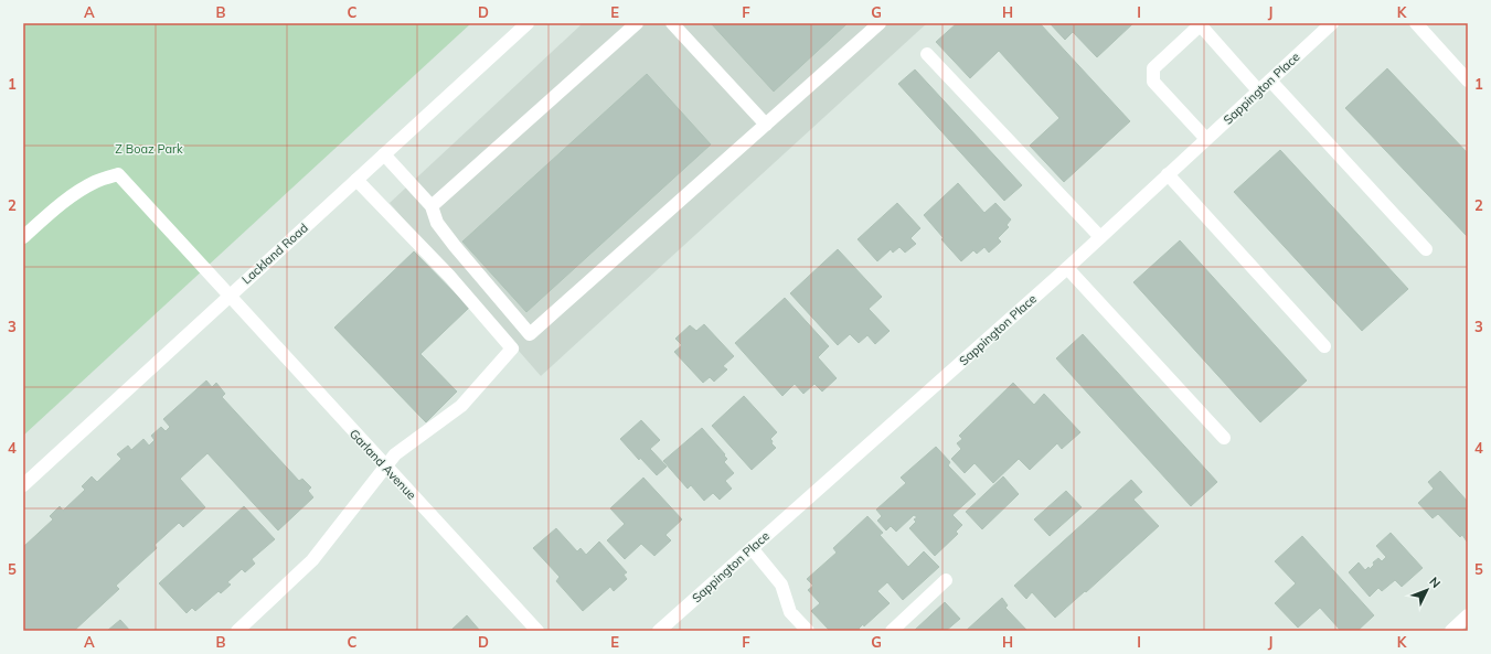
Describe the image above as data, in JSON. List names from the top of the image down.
{
  "streets": {
    "street": ["Sappington Place", "Lackland Road", "Garland Avenue"]
  },
  "crossings": [
    ["Lackland Road", "Garland Avenue"]
  ],
  "parks": ["Z Boaz Park"],
  "north": "top right",
  "grid": {
    "columns": [
      "A",
      "B",
      "C",
      "D",
      "E",
      "F",
      "G",
      "H",
      "I",
      "J",
      "K"
    ],
    "rows": [
      "1",
      "2",
      "3",
      "4",
      "5"
    ]
  }
}
